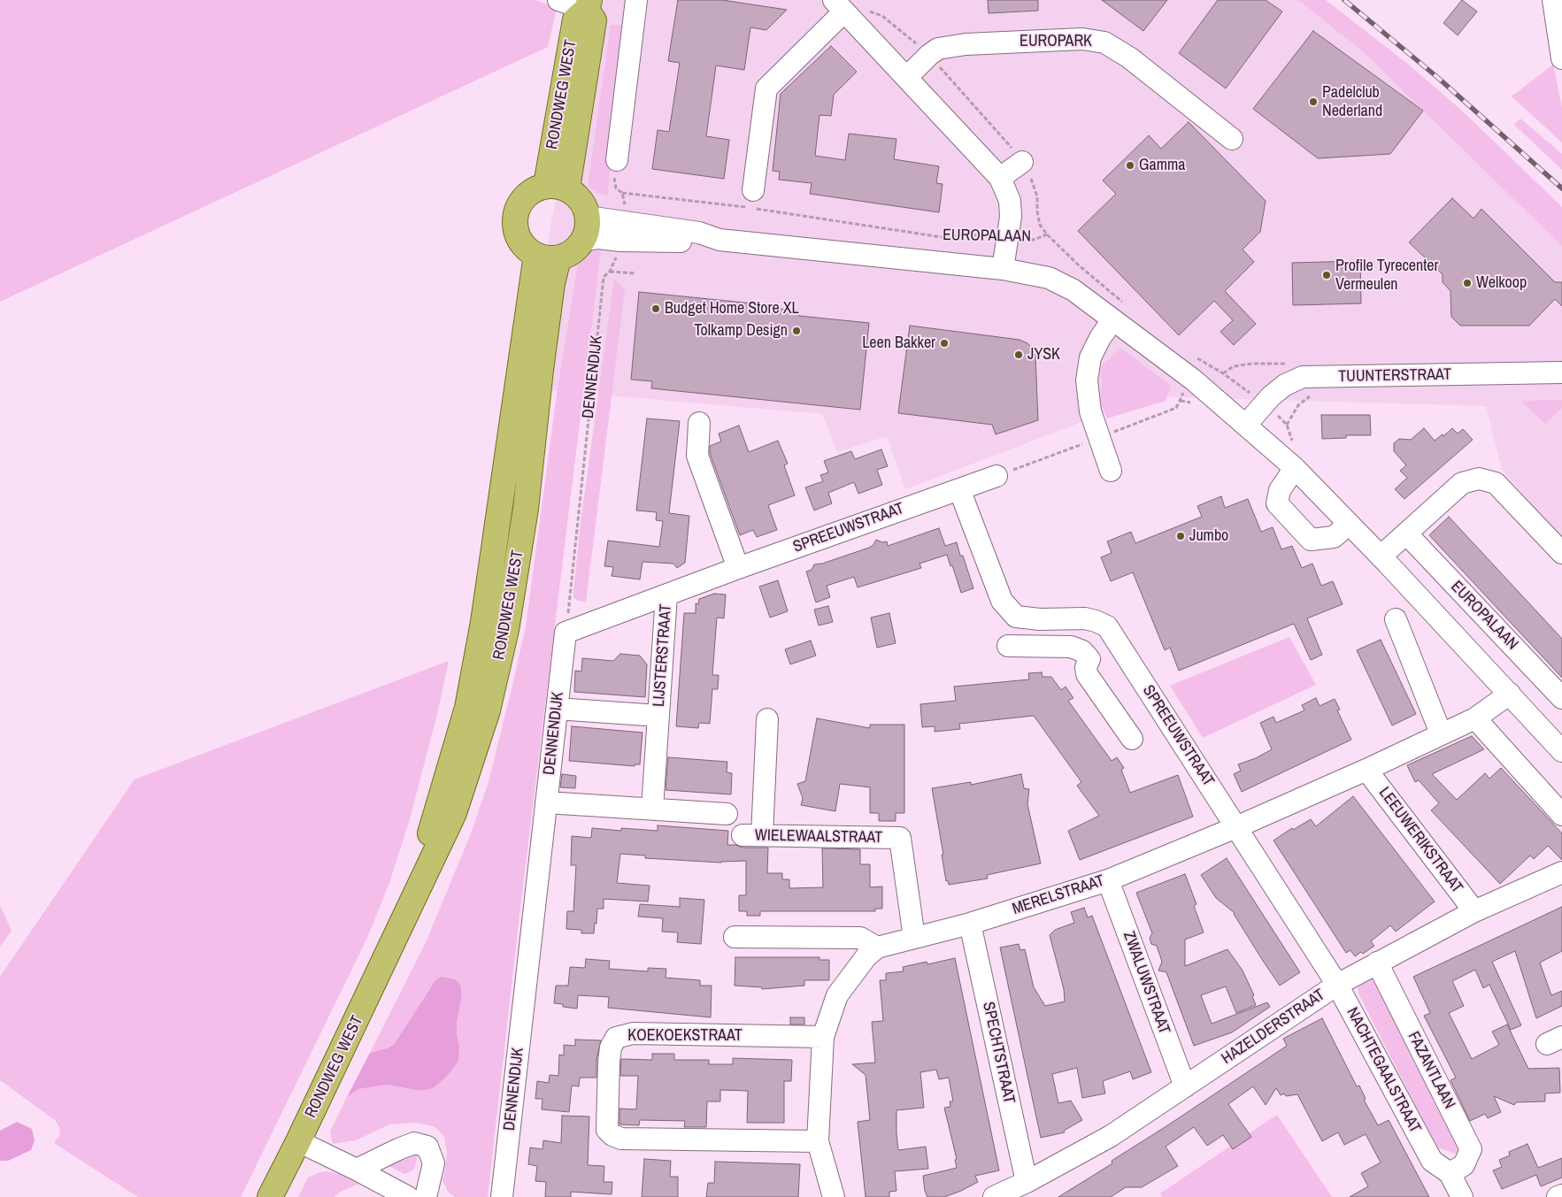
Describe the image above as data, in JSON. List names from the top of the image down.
{
  "streets": {
    "main road": ["RONDWEG WEST"],
    "street": [
      "EUROPARK",
      "EUROPALAAN",
      "TUUNTERSTRAAT",
      "DENNENDIJK",
      "SPREEUWSTRAAT",
      "LIJSTERSTRAAT",
      "WIELEWAALSTRAAT",
      "LEEUWERIKSTRAAT",
      "MERELSTRAAT",
      "ZWALUWSTRAAT",
      "HAZELDERSTRAAT",
      "KOEKOEKSTRAAT",
      "SPECHTSTRAAT",
      "NACHTEGAALSTRAAT",
      "FAZANTLAAN"
    ]
  },
  "crossings": [
    ["RONDWEG WEST", "EUROPALAAN"],
    ["EUROPALAAN", "TUUNTERSTRAAT"],
    ["EUROPALAAN", "DENNENDIJK"],
    ["EUROPALAAN", "MERELSTRAAT"],
    ["DENNENDIJK", "SPREEUWSTRAAT"],
    ["SPREEUWSTRAAT", "LIJSTERSTRAAT"],
    ["SPREEUWSTRAAT", "MERELSTRAAT"],
    ["SPREEUWSTRAAT", "NACHTEGAALSTRAAT"],
    ["WIELEWAALSTRAAT", "MERELSTRAAT"],
    ["LEEUWERIKSTRAAT", "MERELSTRAAT"],
    ["LEEUWERIKSTRAAT", "HAZELDERSTRAAT"],
    ["MERELSTRAAT", "ZWALUWSTRAAT"],
    ["MERELSTRAAT", "SPECHTSTRAAT"],
    ["MERELSTRAAT", "NACHTEGAALSTRAAT"],
    ["ZWALUWSTRAAT", "HAZELDERSTRAAT"],
    ["HAZELDERSTRAAT", "SPECHTSTRAAT"],
    ["HAZELDERSTRAAT", "NACHTEGAALSTRAAT"],
    ["HAZELDERSTRAAT", "FAZANTLAAN"],
    ["NACHTEGAALSTRAAT", "FAZANTLAAN"]
  ],
  "places": [
    "Padelclub Nederland",
    "Gamma",
    "Profile Tyrecenter Vermeulen",
    "Welkoop",
    "Budget Home Store XL",
    "Tolkamp Design",
    "Leen Bakker",
    "JYSK",
    "Jumbo"
  ]
}
